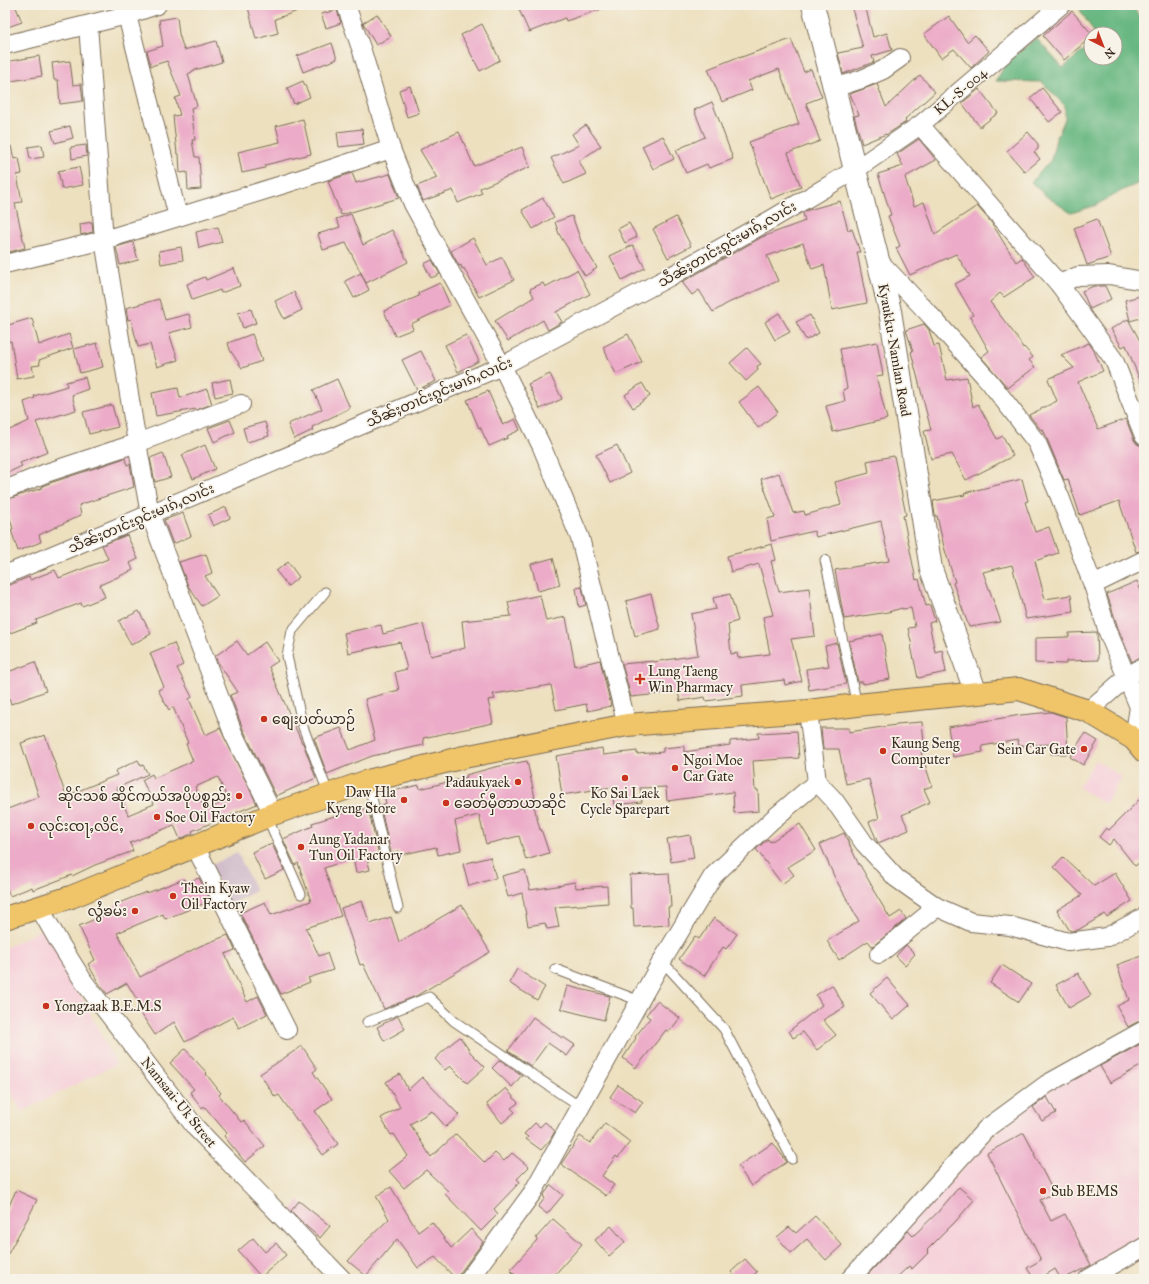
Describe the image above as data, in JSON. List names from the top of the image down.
{
  "streets": {
    "street": [
      "KL-S-004",
      "သဵၼ်ႈတၢင်းၵွင်းမၢၵ်ႇလၢင်း",
      "Kyaukku-Namlan Road",
      "Namsaai-Uk Street"
    ]
  },
  "crossings": [
    ["KL-S-004", "သဵၼ်ႈတၢင်းၵွင်းမၢၵ်ႇလၢင်း"],
    ["KL-S-004", "Kyaukku-Namlan Road"],
    ["သဵၼ်ႈတၢင်းၵွင်းမၢၵ်ႇလၢင်း", "Kyaukku-Namlan Road"]
  ],
  "places": {
    "health": ["Lung Taeng Win Pharmacy"],
    "other": [
      "စျေးပတ်ယာဉ်",
      "Sein Car Gate",
      "Kaung Seng Computer",
      "Ngoi Moe Car Gate",
      "Ko Sai Laek Cycle Sparepart",
      "Padaukyaek",
      "ဆိုင်သစ် ဆိုင်ကယ်အပိုပစ္စည်း",
      "Daw Hla Kyeng Store",
      "ခေတ်မှီတာယာဆိုင်",
      "Soe Oil Factory",
      "လုင်းၸႃႇလိင်ႇ",
      "Aung Yadanar Tun Oil Factory",
      "Thein Kyaw Oil Factory",
      "လွႆၶမ်း",
      "Yongzaak B.E.M.S",
      "Sub BEMS"
    ]
  },
  "north": "bottom right"
}
